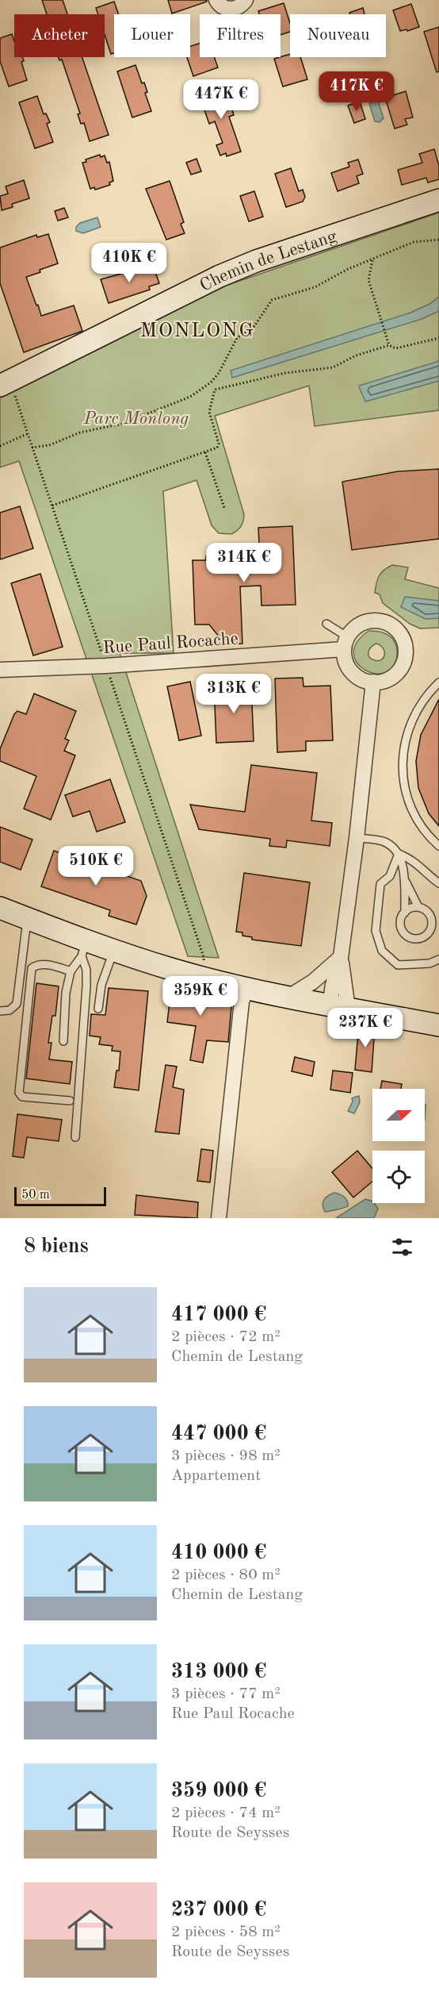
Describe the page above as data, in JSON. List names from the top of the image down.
{
  "streets": {
    "street": ["Chemin de Lestang", "Rue Paul Rocache"]
  },
  "districts": ["MONLONG"],
  "parks": ["Parc Monlong"],
  "scale_bar": "50 m",
  "north": "right",
  "page": {
    "chip": [
      "Acheter",
      "Louer",
      "Filtres",
      "Nouveau"
    ],
    "price": [
      "417K €",
      "447K €",
      "410K €",
      "314K €",
      "313K €",
      "510K €",
      "359K €",
      "237K €"
    ],
    "scale": "50 m",
    "heading": "8 biens",
    "list": [
      {
        "name": "417 000 €",
        "note": "2 pièces · 72 m² · Chemin de Lestang"
      },
      {
        "name": "447 000 €",
        "note": "3 pièces · 98 m² · Appartement"
      },
      {
        "name": "410 000 €",
        "note": "2 pièces · 80 m² · Chemin de Lestang"
      },
      {
        "name": "313 000 €",
        "note": "3 pièces · 77 m² · Rue Paul Rocache"
      },
      {
        "name": "359 000 €",
        "note": "2 pièces · 74 m² · Route de Seysses"
      },
      {
        "name": "237 000 €",
        "note": "2 pièces · 58 m² · Route de Seysses"
      }
    ]
  }
}
